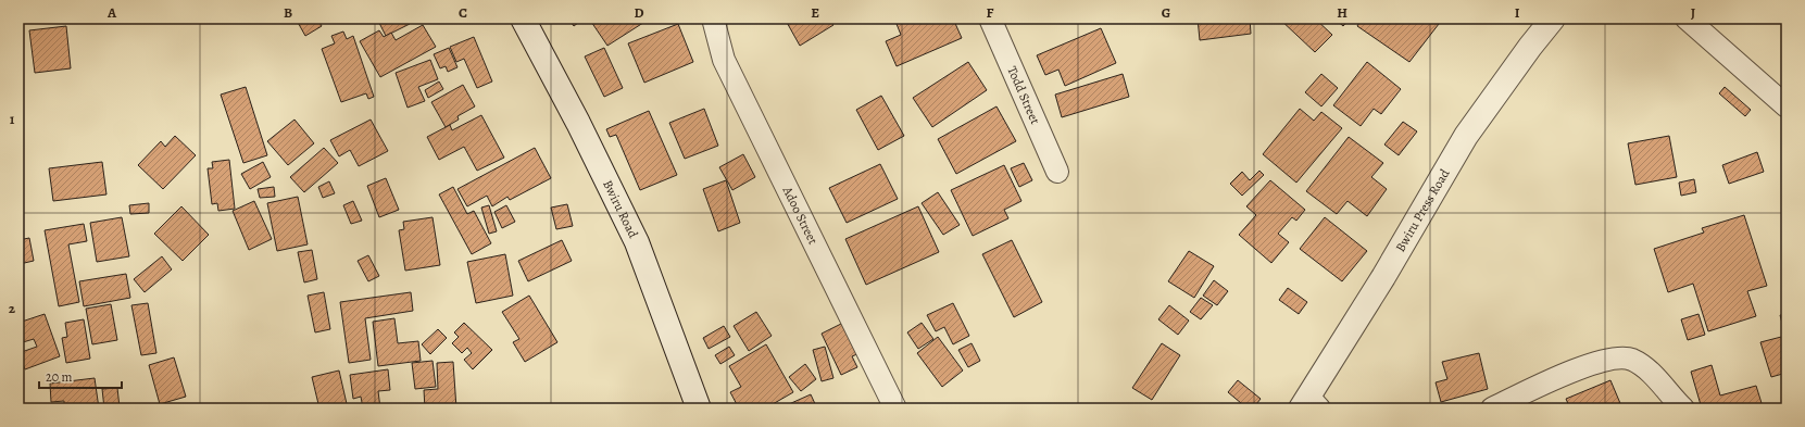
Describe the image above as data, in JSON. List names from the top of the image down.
{
  "streets": {
    "street": [
      "Todd Street",
      "Bwiru Road",
      "Bwiru Press Road",
      "Adoo Street"
    ]
  },
  "scale_bar": "20 m",
  "grid": {
    "columns": [
      "A",
      "B",
      "C",
      "D",
      "E",
      "F",
      "G",
      "H",
      "I",
      "J"
    ],
    "rows": ["1", "2"]
  }
}
